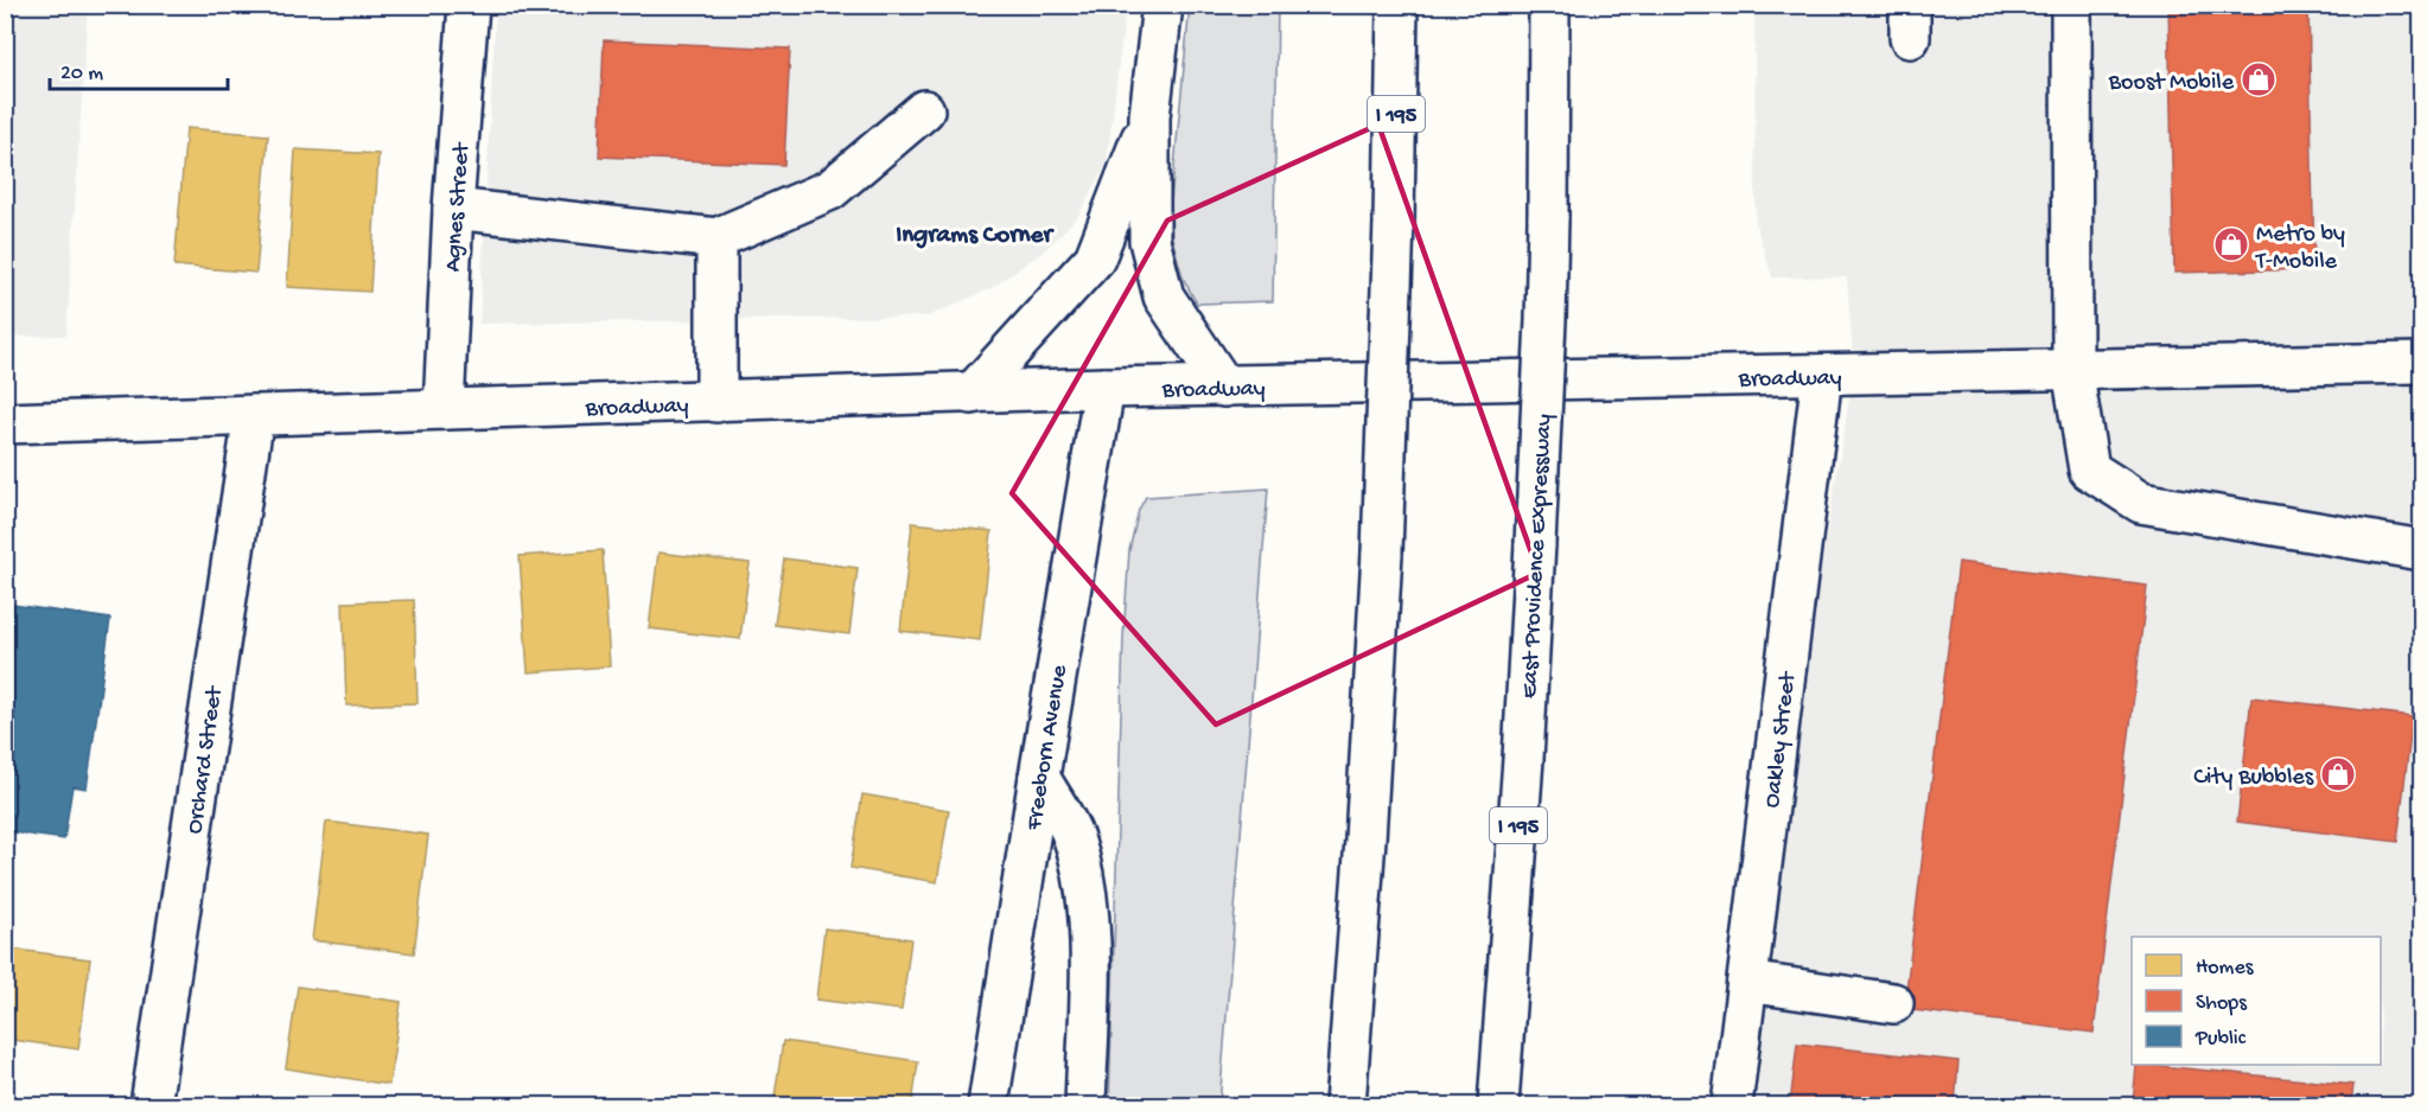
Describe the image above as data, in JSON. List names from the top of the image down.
{
  "streets": {
    "main road": [
      "I 195",
      "Agnes Street",
      "Broadway",
      "East Providence Expressway",
      "Oakley Street",
      "Freeborn Avenue",
      "Orchard Street"
    ]
  },
  "crossings": [
    ["Agnes Street", "Broadway"],
    ["Broadway", "Oakley Street"],
    ["Broadway", "Freeborn Avenue"],
    ["Broadway", "Orchard Street"]
  ],
  "districts": ["Ingrams Corner"],
  "places": {
    "shop": ["Boost Mobile", "Metro by T-Mobile", "City Bubbles"]
  },
  "legend": ["Homes", "Shops", "Public"],
  "scale_bar": "20 m"
}
